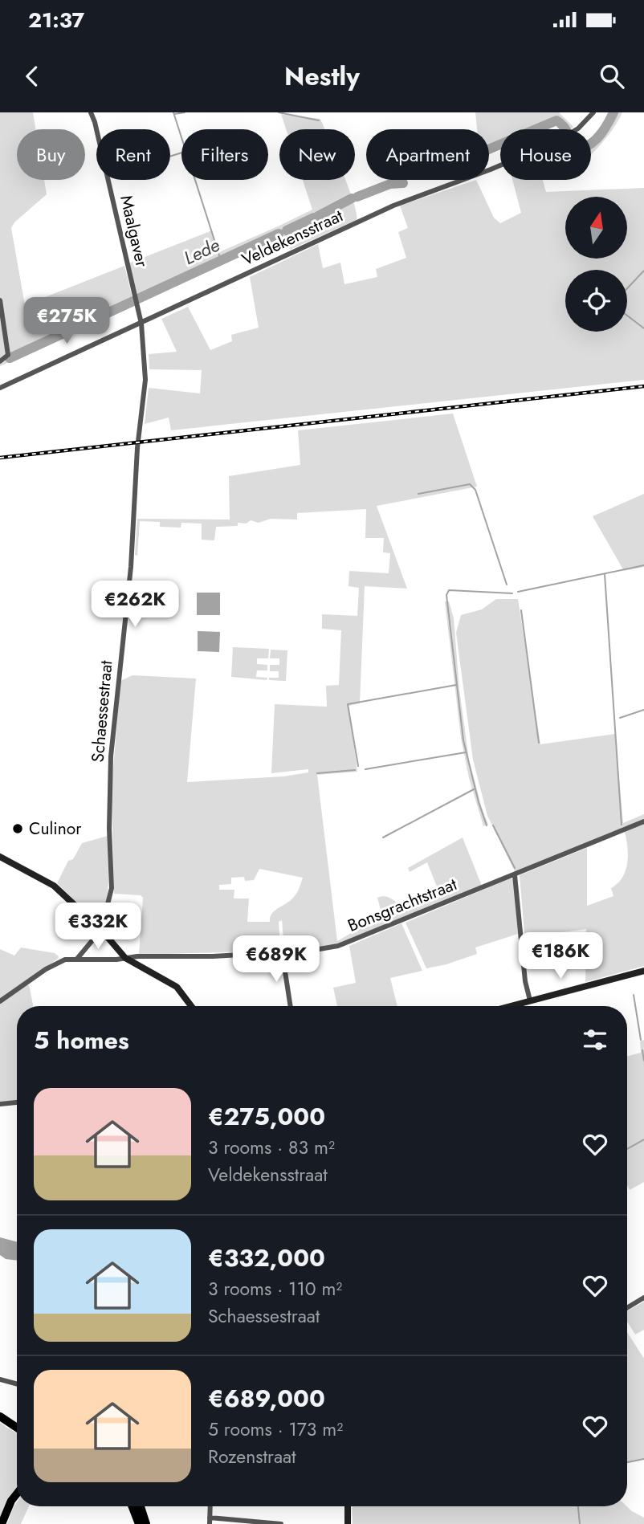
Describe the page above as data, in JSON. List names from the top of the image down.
{
  "streets": {
    "street": [
      "Maalgaver",
      "Veldekensstraat",
      "Schaessestraat",
      "Bonsgrachtstraat"
    ]
  },
  "crossings": [
    ["Maalgaver", "Veldekensstraat"],
    ["Maalgaver", "Schaessestraat"],
    ["Veldekensstraat", "Schaessestraat"]
  ],
  "water": ["Lede"],
  "places": ["Culinor"],
  "north": "top",
  "page": {
    "status": "21:37",
    "header": "Nestly",
    "chip": [
      "Buy",
      "Rent",
      "Filters",
      "New",
      "Apartment",
      "House"
    ],
    "price": [
      "€275K",
      "€262K",
      "€332K",
      "€186K",
      "€689K"
    ],
    "heading": "5 homes",
    "list": [
      {
        "name": "€275,000",
        "note": "3 rooms · 83 m² · Veldekensstraat"
      },
      {
        "name": "€332,000",
        "note": "3 rooms · 110 m² · Schaessestraat"
      },
      {
        "name": "€689,000",
        "note": "5 rooms · 173 m² · Rozenstraat"
      }
    ]
  }
}
